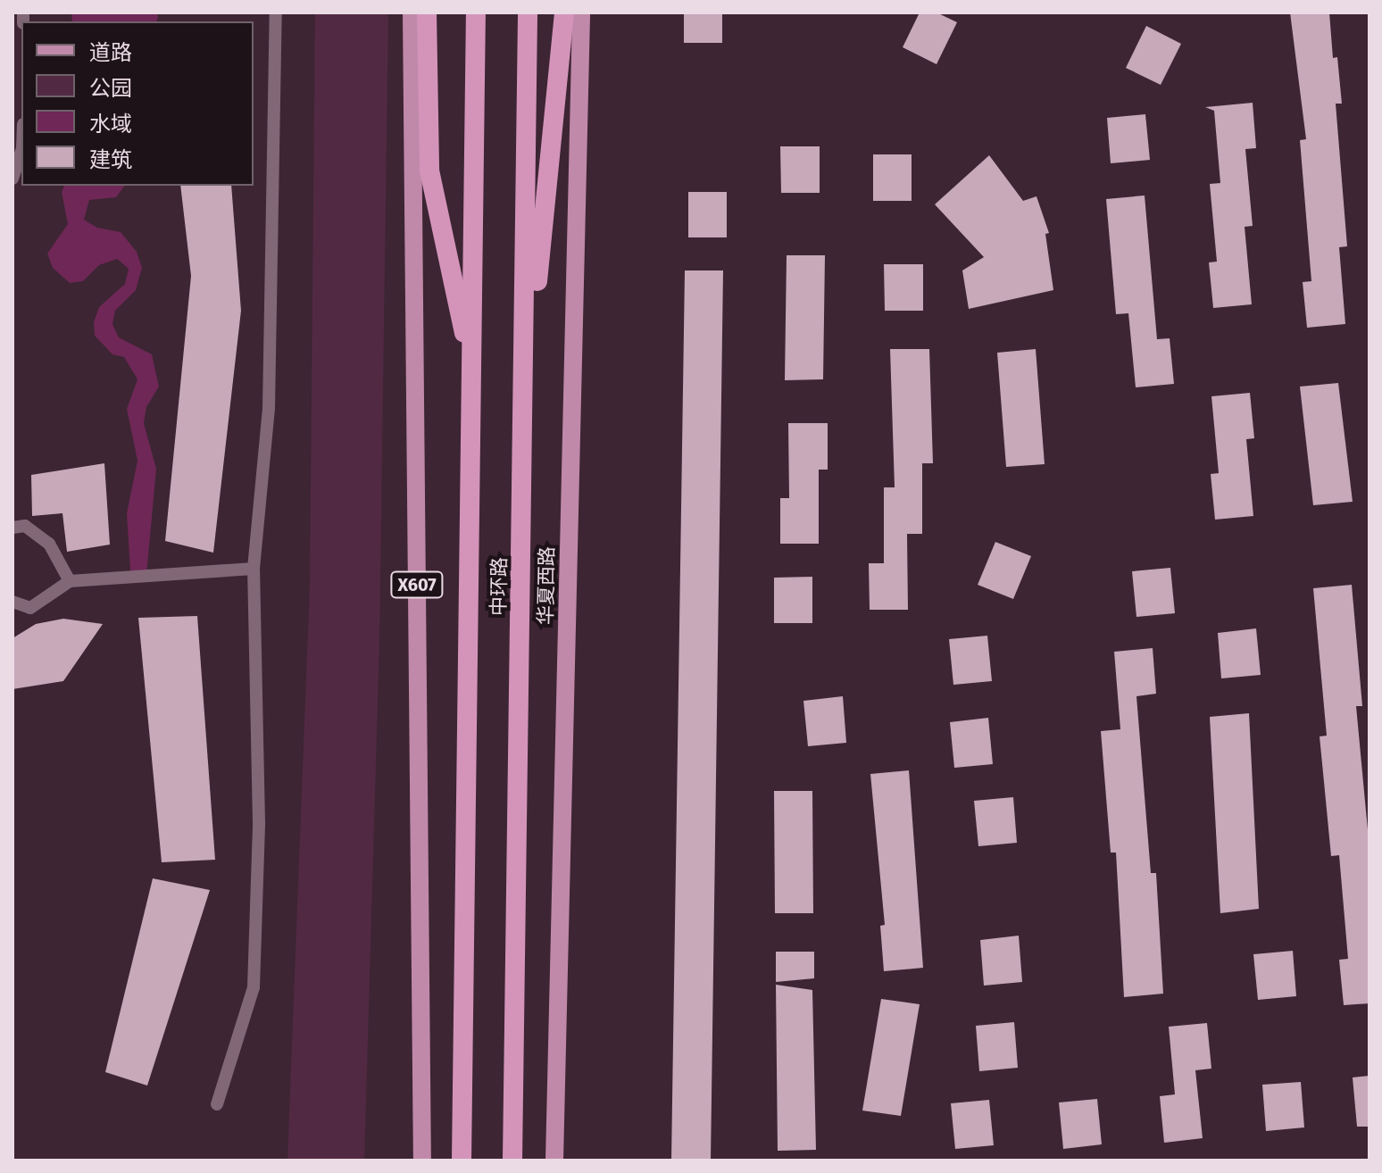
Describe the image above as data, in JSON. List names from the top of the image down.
{
  "streets": {
    "highway": ["中环路"],
    "main road": ["X607", "华夏西路"]
  },
  "legend": [
    "道路",
    "公园",
    "水域",
    "建筑"
  ]
}
